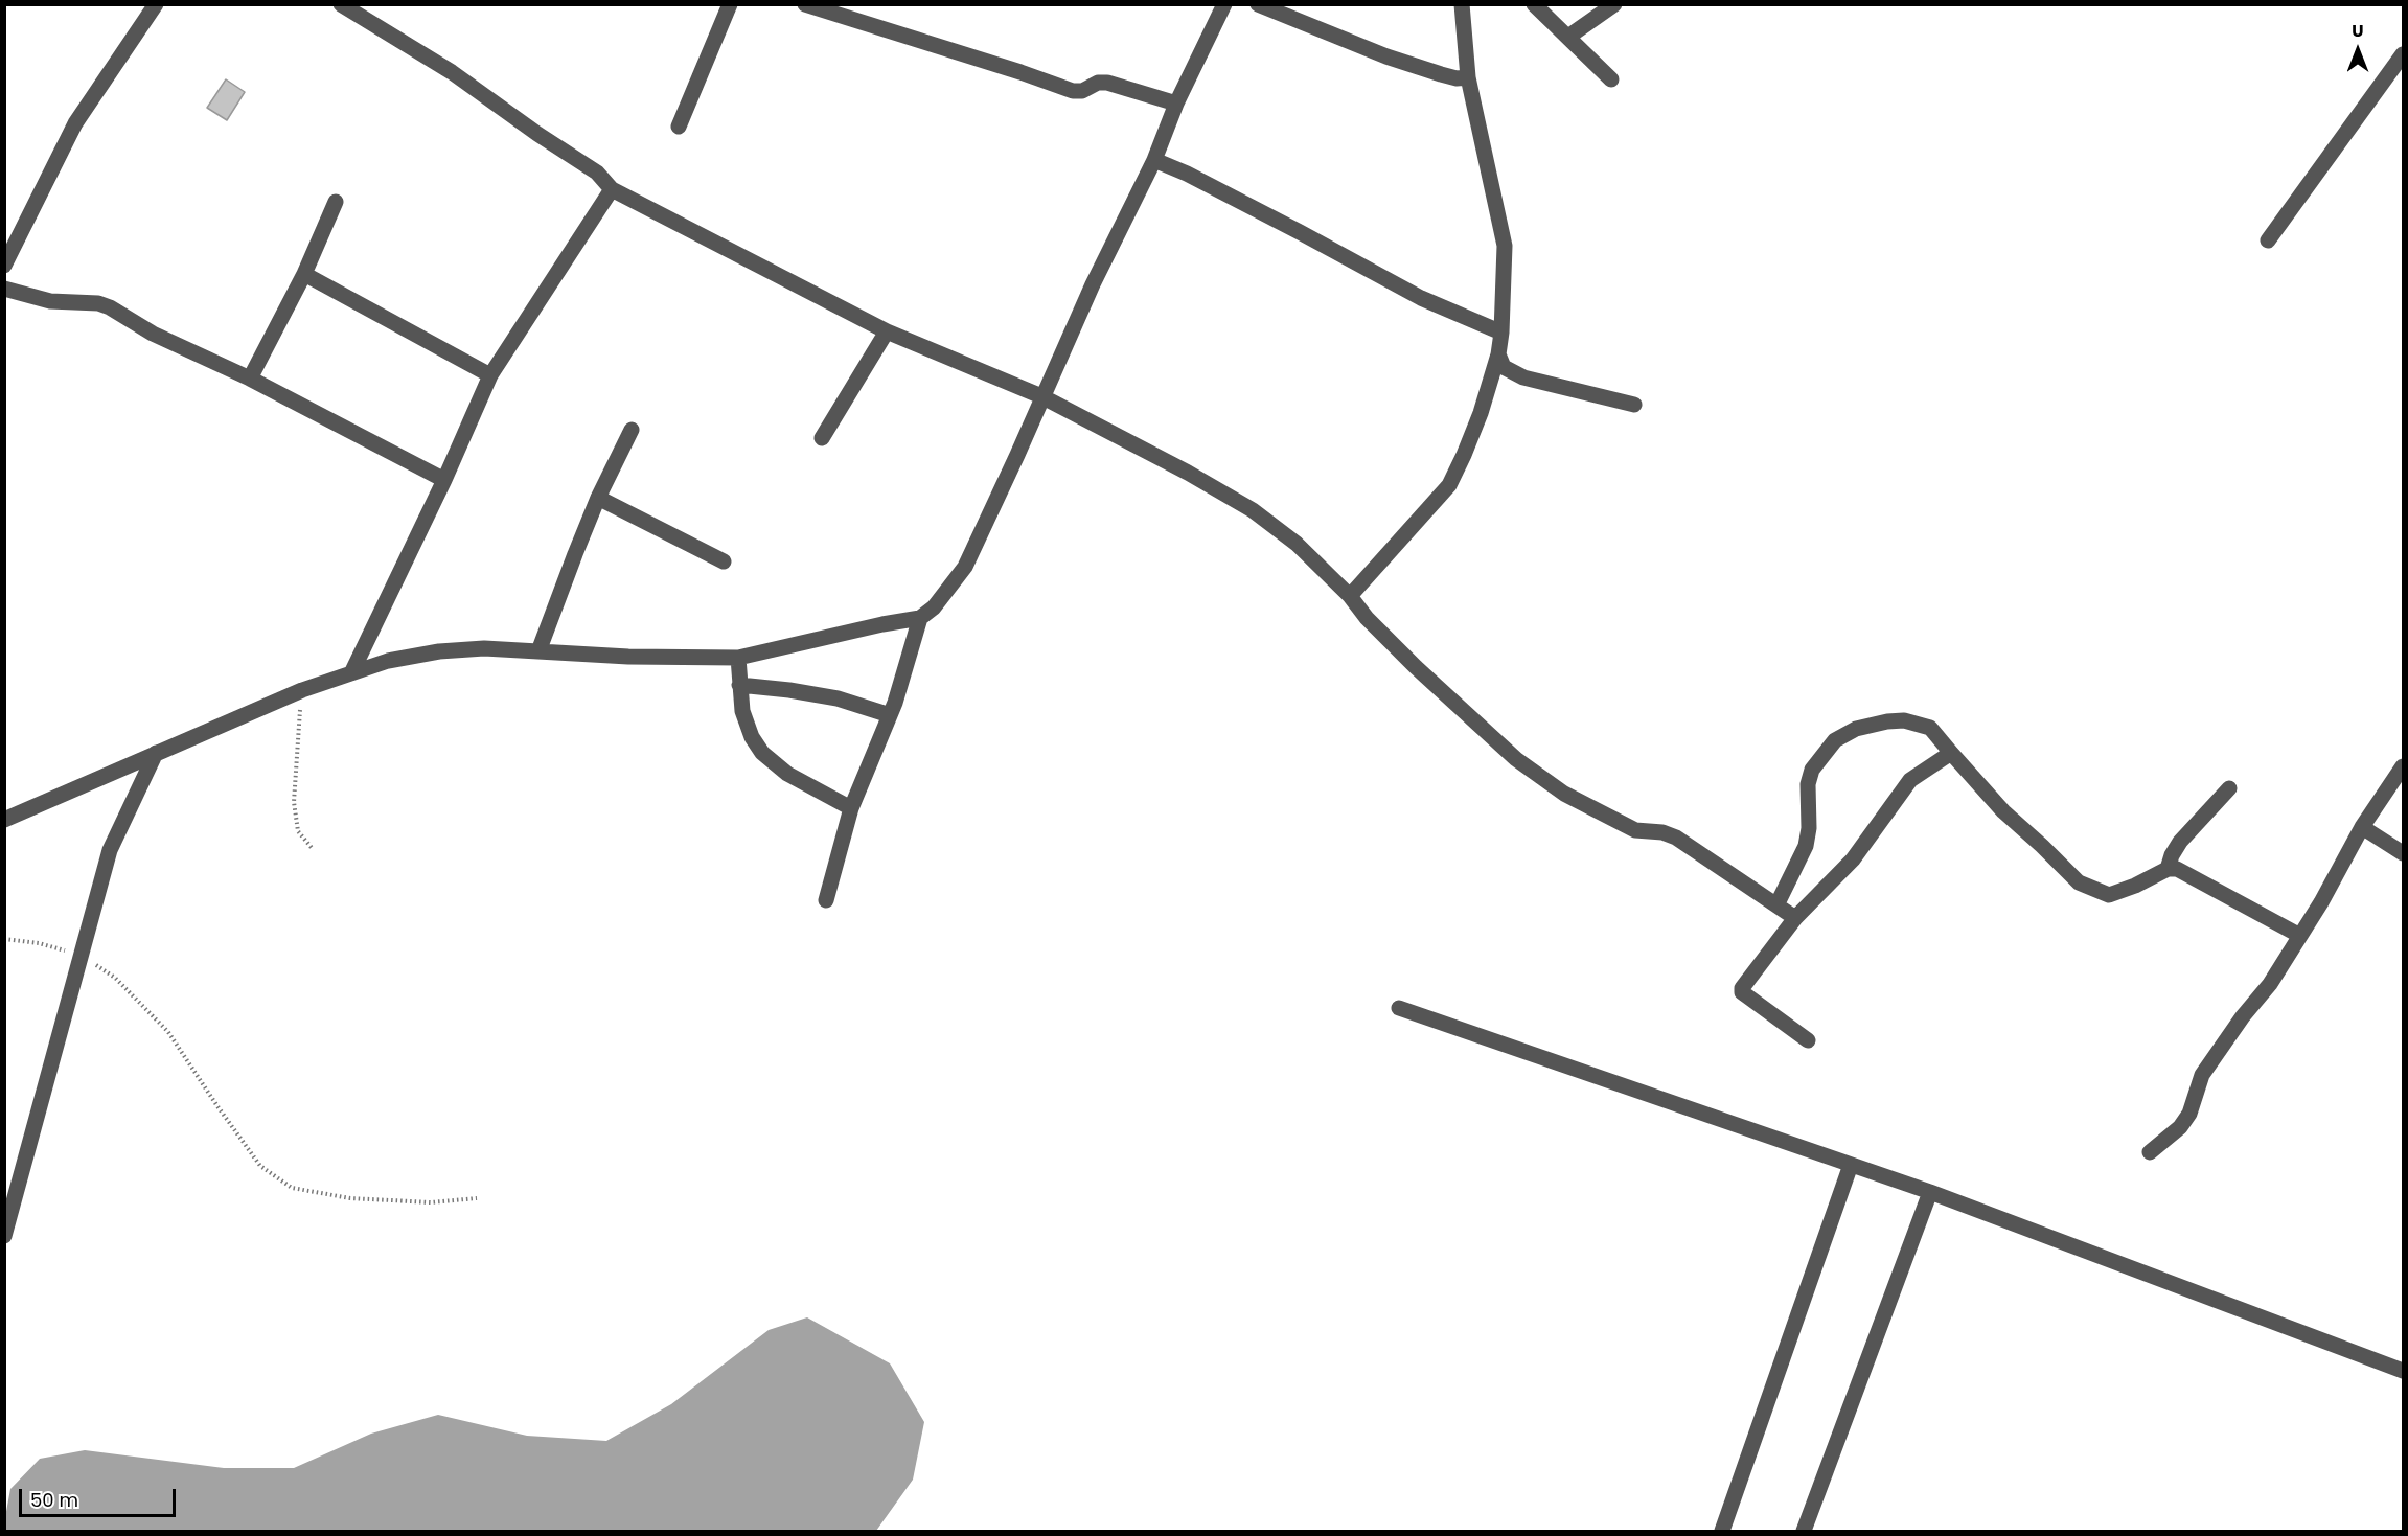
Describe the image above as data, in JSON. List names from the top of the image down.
{
  "scale_bar": "50 m",
  "north": "top"
}
